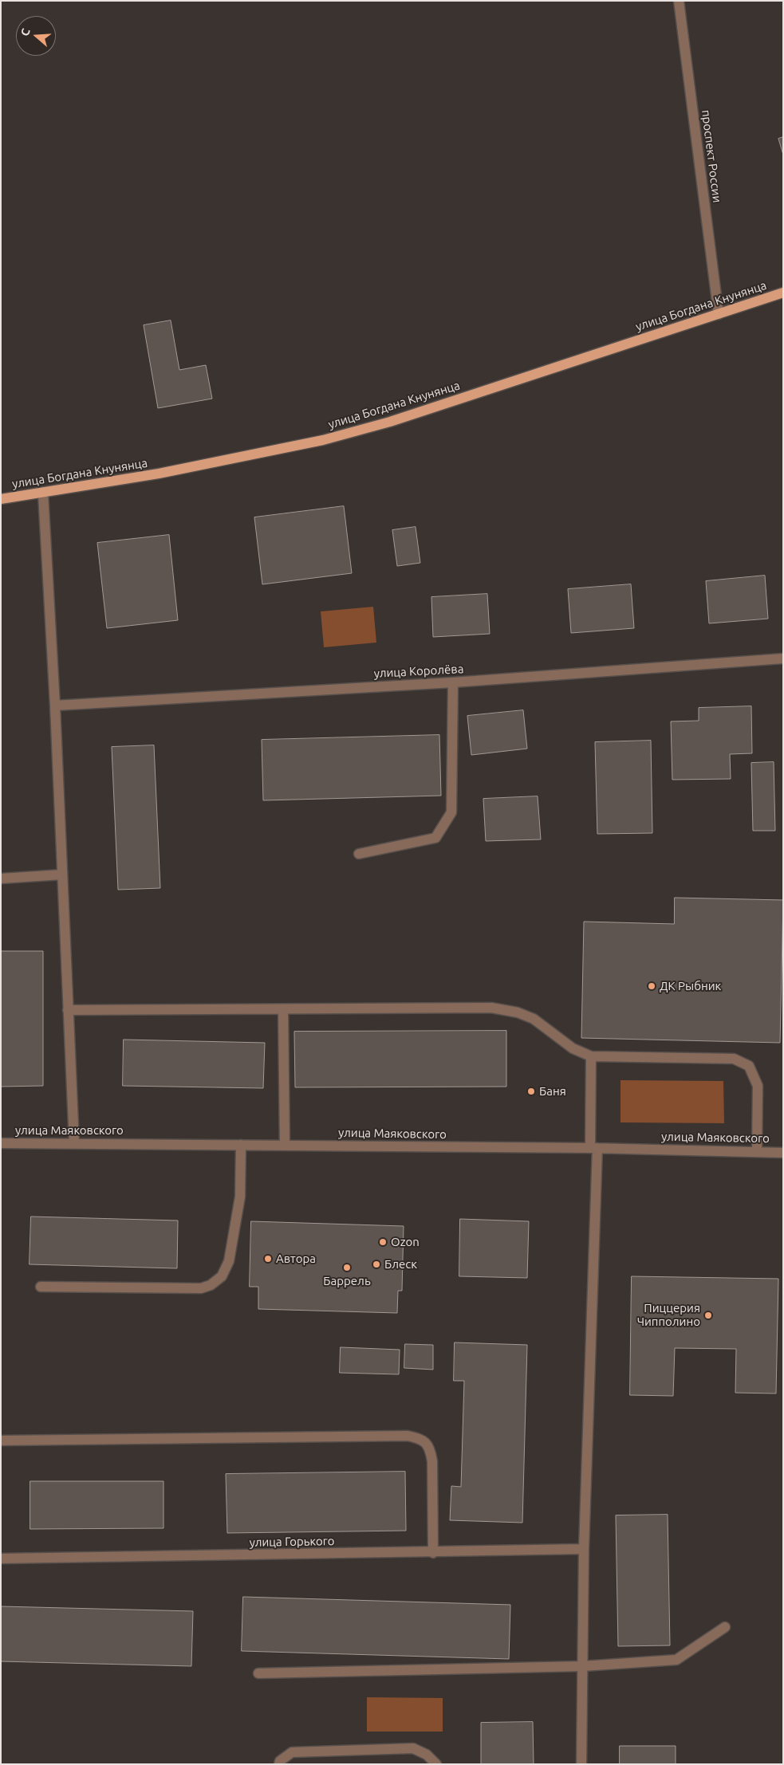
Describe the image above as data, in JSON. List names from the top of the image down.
{
  "streets": {
    "main road": ["улица Богдана Кнунянца"],
    "street": [
      "проспект России",
      "улица Королёва",
      "улица Маяковского",
      "улица Горького"
    ]
  },
  "crossings": [
    ["проспект России", "улица Богдана Кнунянца"]
  ],
  "places": [
    "ДК Рыбник",
    "Баня",
    "Ozon",
    "Автора",
    "Блеск",
    "Баррель",
    "Пиццерия Чипполино"
  ],
  "north": "left"
}
